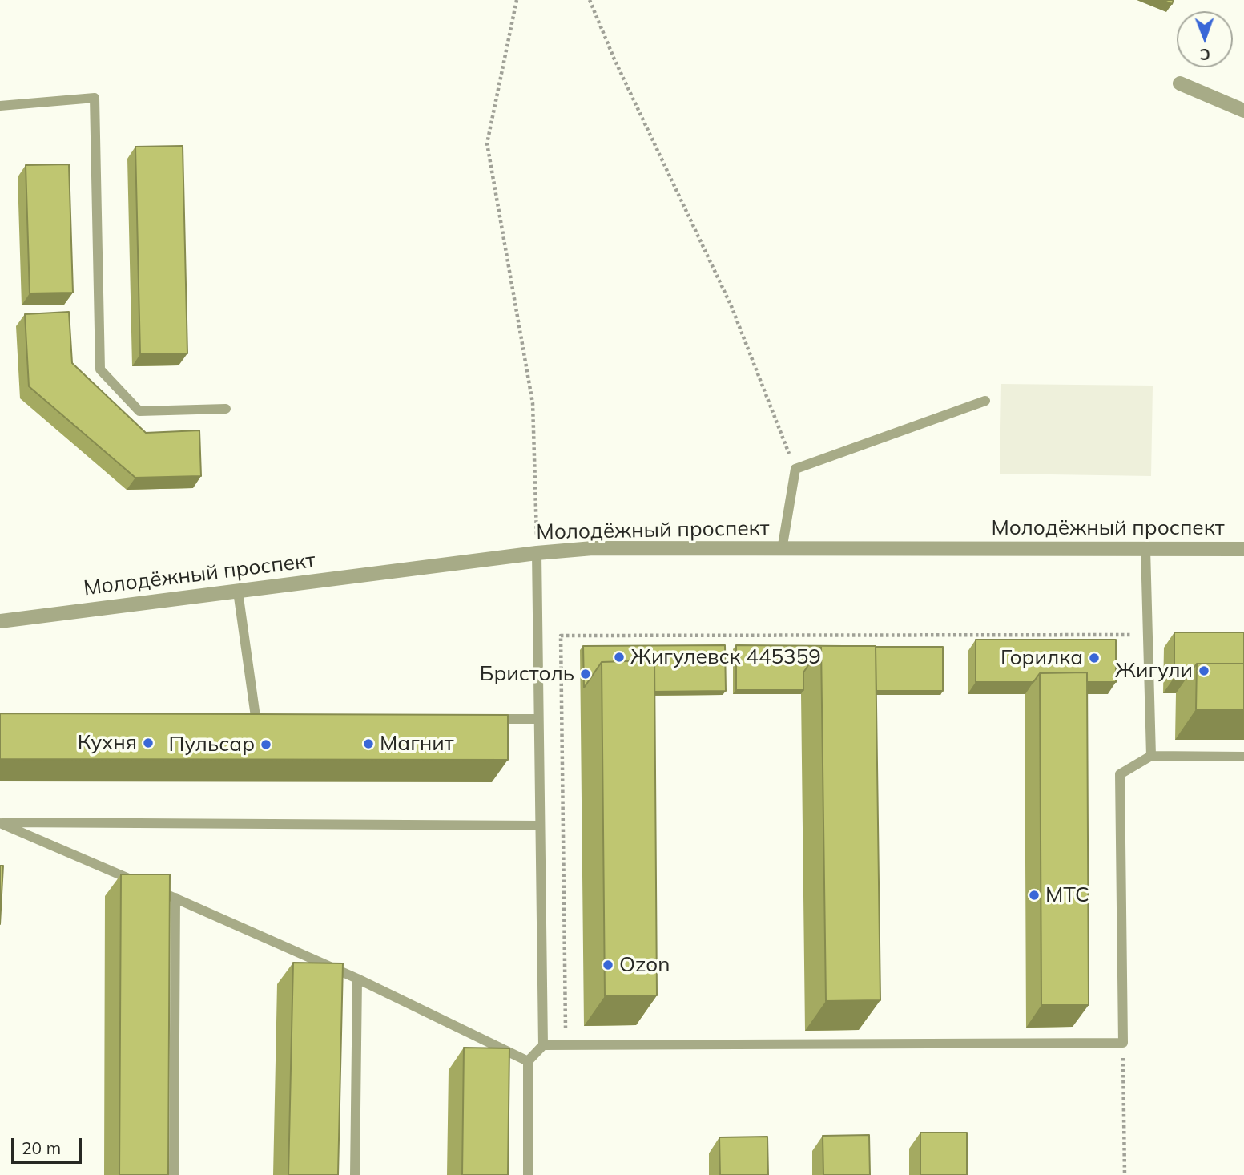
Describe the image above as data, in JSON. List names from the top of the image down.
{
  "streets": {
    "street": ["Молодёжный проспект"]
  },
  "places": [
    "Жигулевск 445359",
    "Горилка",
    "Жигули",
    "Бристоль",
    "Кухня",
    "Магнит",
    "Пульсар",
    "МТС",
    "Ozon"
  ],
  "scale_bar": "20 m",
  "north": "bottom"
}
